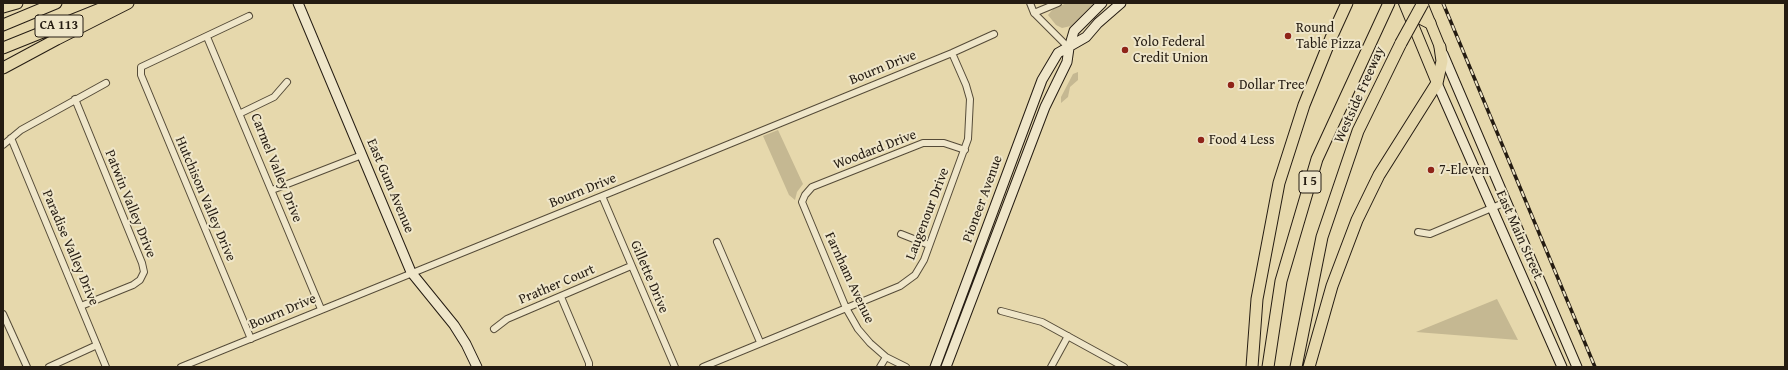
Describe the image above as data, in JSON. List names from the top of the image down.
{
  "streets": {
    "highway": ["CA 113", "Westside Freeway", "I 5"],
    "main road": ["East Gum Avenue", "Pioneer Avenue", "East Main Street"],
    "street": [
      "Bourn Drive",
      "Woodard Drive",
      "Carmel Valley Drive",
      "Hutchison Valley Drive",
      "Patwin Valley Drive",
      "Laugenour Drive",
      "Paradise Valley Drive",
      "Gillette Drive",
      "Farnham Avenue",
      "Prather Court"
    ]
  },
  "crossings": [
    ["Bourn Drive", "Carmel Valley Drive"],
    ["Bourn Drive", "East Gum Avenue"],
    ["Bourn Drive", "Hutchison Valley Drive"],
    ["Bourn Drive", "Laugenour Drive"],
    ["Bourn Drive", "Gillette Drive"],
    ["Westside Freeway", "East Main Street"],
    ["Woodard Drive", "Laugenour Drive"],
    ["Woodard Drive", "Farnham Avenue"],
    ["Carmel Valley Drive", "Hutchison Valley Drive"],
    ["Patwin Valley Drive", "Paradise Valley Drive"],
    ["Laugenour Drive", "Farnham Avenue"],
    ["Gillette Drive", "Prather Court"]
  ],
  "places": [
    "Round Table Pizza",
    "Yolo Federal Credit Union",
    "Dollar Tree",
    "Food 4 Less",
    "7-Eleven"
  ]
}
